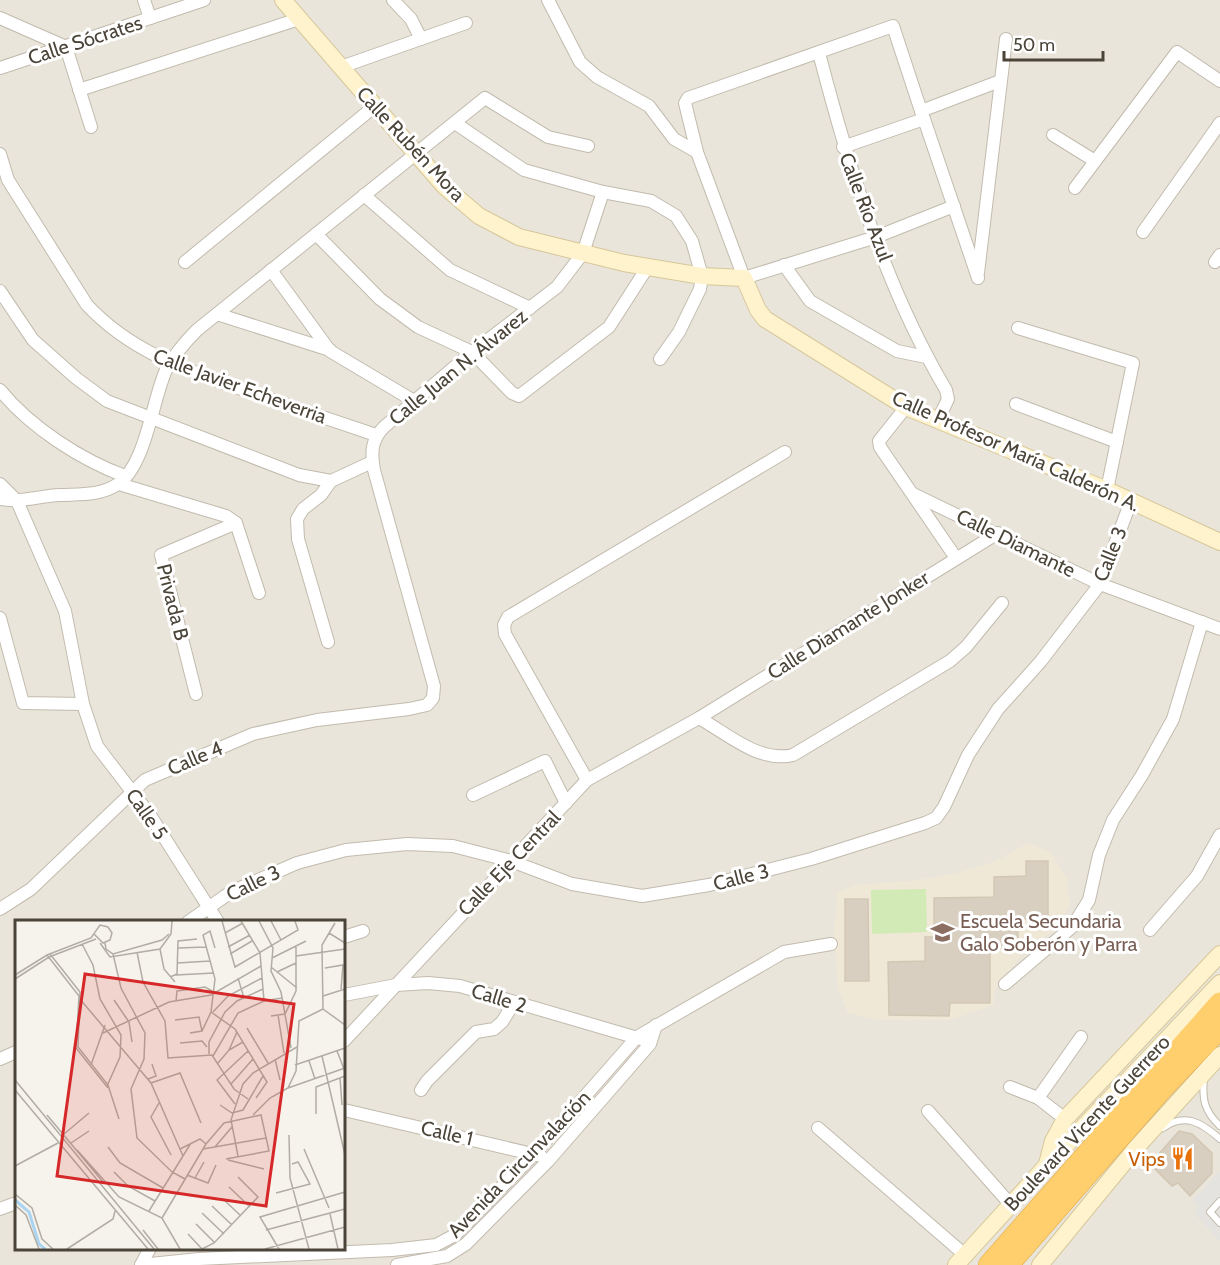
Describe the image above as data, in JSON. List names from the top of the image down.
{
  "streets": {
    "highway": ["Boulevard Vicente Guerrero"],
    "street": [
      "Calle Sócrates",
      "Calle Rubén Mora",
      "Calle Río Azul",
      "Calle Juan N. Álvarez",
      "Calle Javier Echeverria",
      "Calle Profesor María Calderón A.",
      "Calle Diamante",
      "Calle 3",
      "Privada B",
      "Calle Diamante Jonker",
      "Calle 4",
      "Calle 5",
      "Calle Eje Central",
      "Calle 2",
      "Calle 1",
      "Avenida Circunvalación"
    ]
  },
  "crossings": [
    ["Calle Rubén Mora", "Calle Juan N. Álvarez"],
    ["Calle Rubén Mora", "Calle Profesor María Calderón A."],
    ["Calle Río Azul", "Calle Profesor María Calderón A."],
    ["Calle Juan N. Álvarez", "Calle Javier Echeverria"],
    ["Calle Juan N. Álvarez", "Calle 4"],
    ["Calle Profesor María Calderón A.", "Calle 3"],
    ["Calle Diamante", "Calle 3"],
    ["Calle Diamante", "Calle Diamante Jonker"],
    ["Calle 3", "Calle 5"],
    ["Calle 3", "Calle Eje Central"],
    ["Calle Diamante Jonker", "Calle Eje Central"],
    ["Calle 4", "Calle 5"],
    ["Calle Eje Central", "Calle 2"],
    ["Calle 2", "Avenida Circunvalación"],
    ["Calle 1", "Avenida Circunvalación"]
  ],
  "places": {
    "school or university": ["Escuela Secundaria Galo Soberón y Parra"],
    "restaurant": ["Vips"]
  },
  "scale_bar": "50 m"
}
